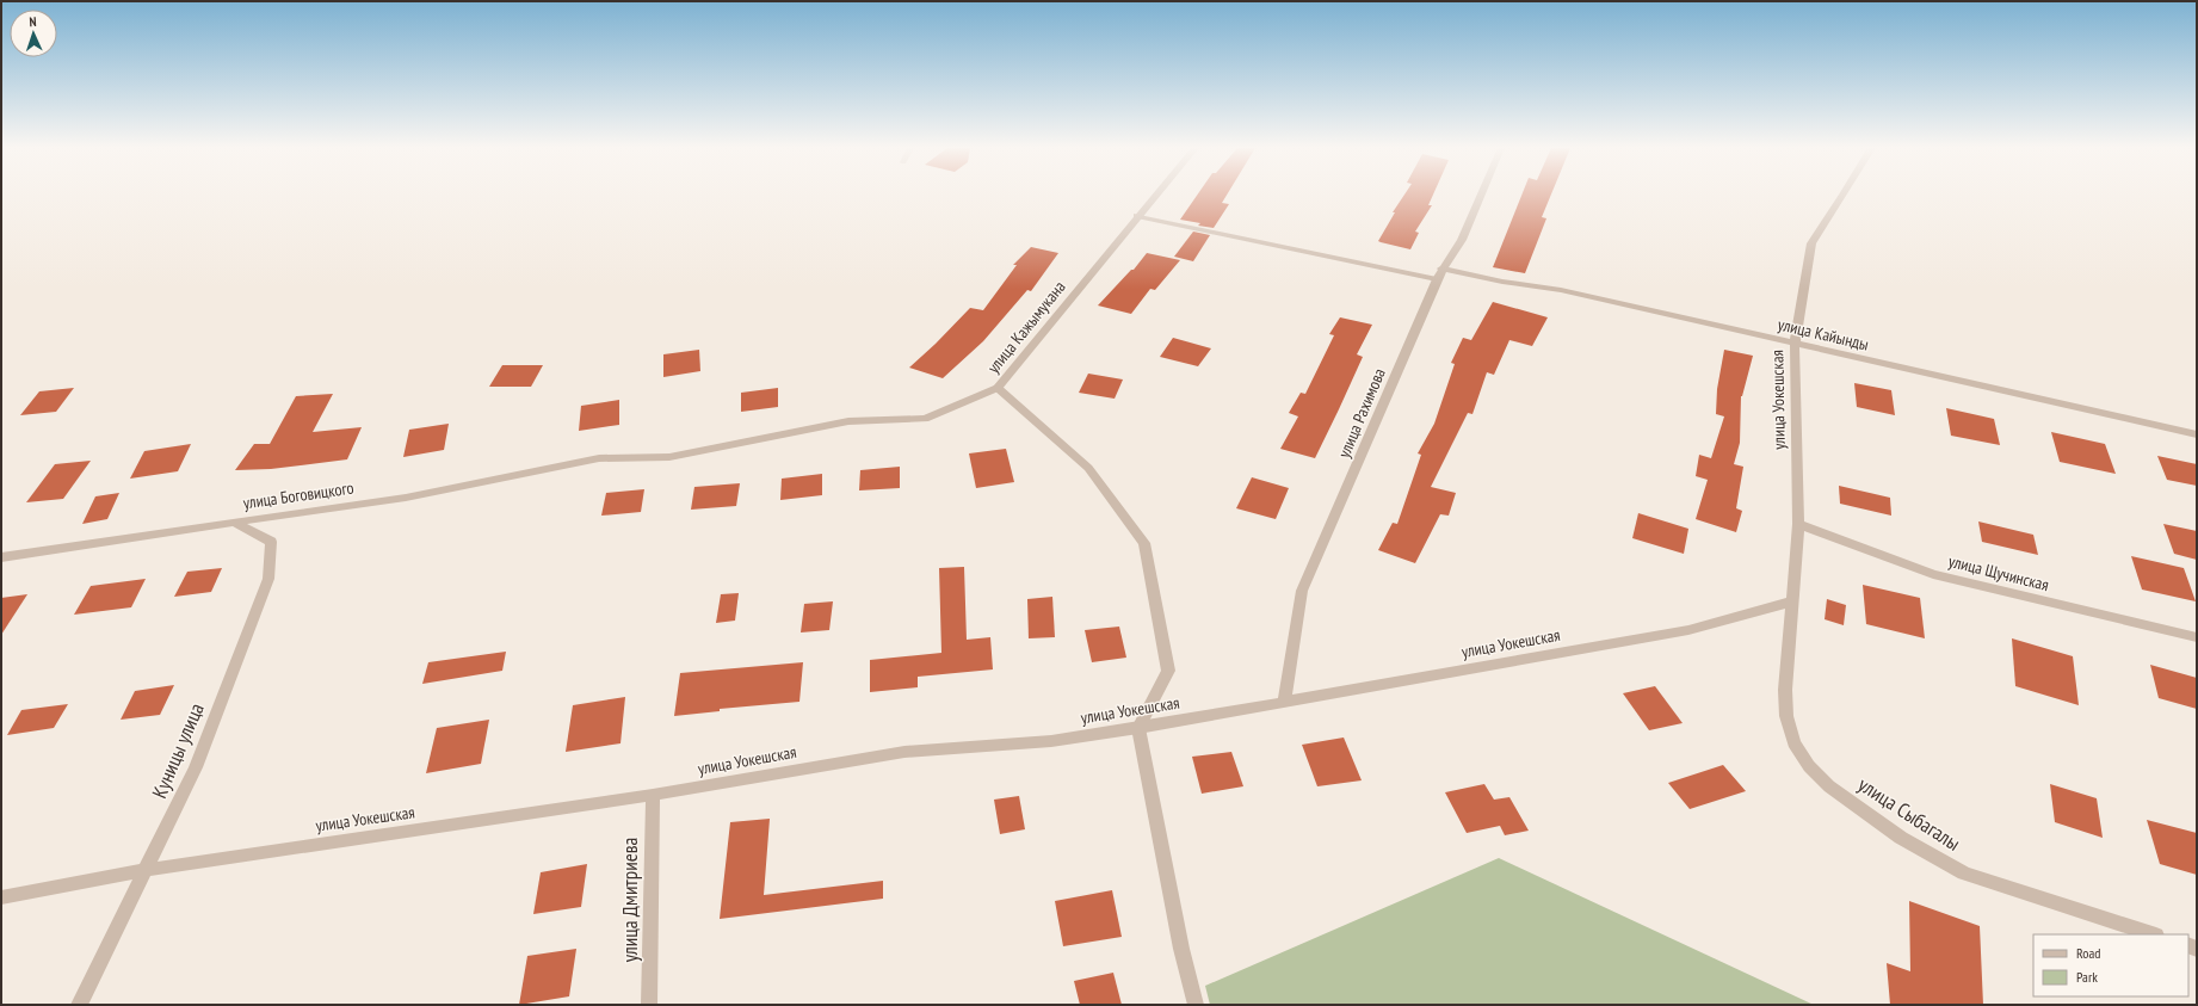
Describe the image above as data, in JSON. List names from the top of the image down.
{
  "streets": {
    "street": [
      "улица Кажымукана",
      "улица Кайынды",
      "улица Уокешская",
      "улица Рахимова",
      "улица Боговицкого",
      "улица Щучинская",
      "Куницы улица",
      "улица Сыбагалы",
      "улица Дмитриева"
    ]
  },
  "crossings": [
    ["улица Кажымукана", "улица Кайынды"],
    ["улица Кажымукана", "улица Боговицкого"],
    ["улица Кайынды", "улица Уокешская"],
    ["улица Кайынды", "улица Рахимова"],
    ["улица Уокешская", "улица Рахимова"],
    ["улица Уокешская", "улица Щучинская"],
    ["улица Уокешская", "Куницы улица"],
    ["улица Уокешская", "улица Сыбагалы"],
    ["улица Уокешская", "улица Дмитриева"],
    ["улица Боговицкого", "Куницы улица"]
  ],
  "legend": ["Road", "Park"],
  "north": "top"
}
